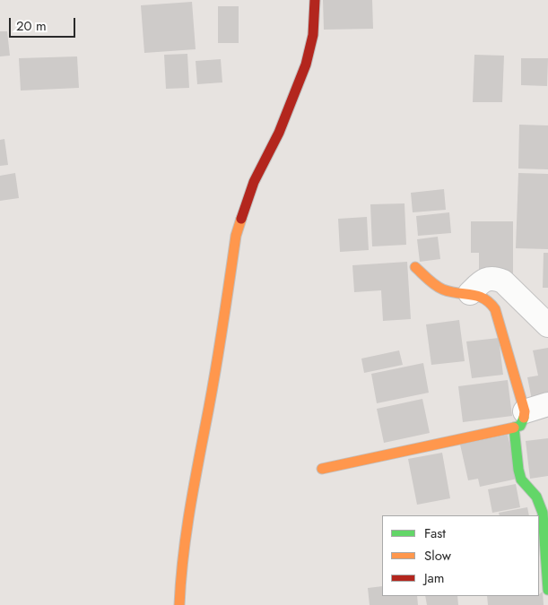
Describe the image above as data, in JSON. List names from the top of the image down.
{
  "legend": ["Fast", "Slow", "Jam"],
  "scale_bar": "20 m"
}
